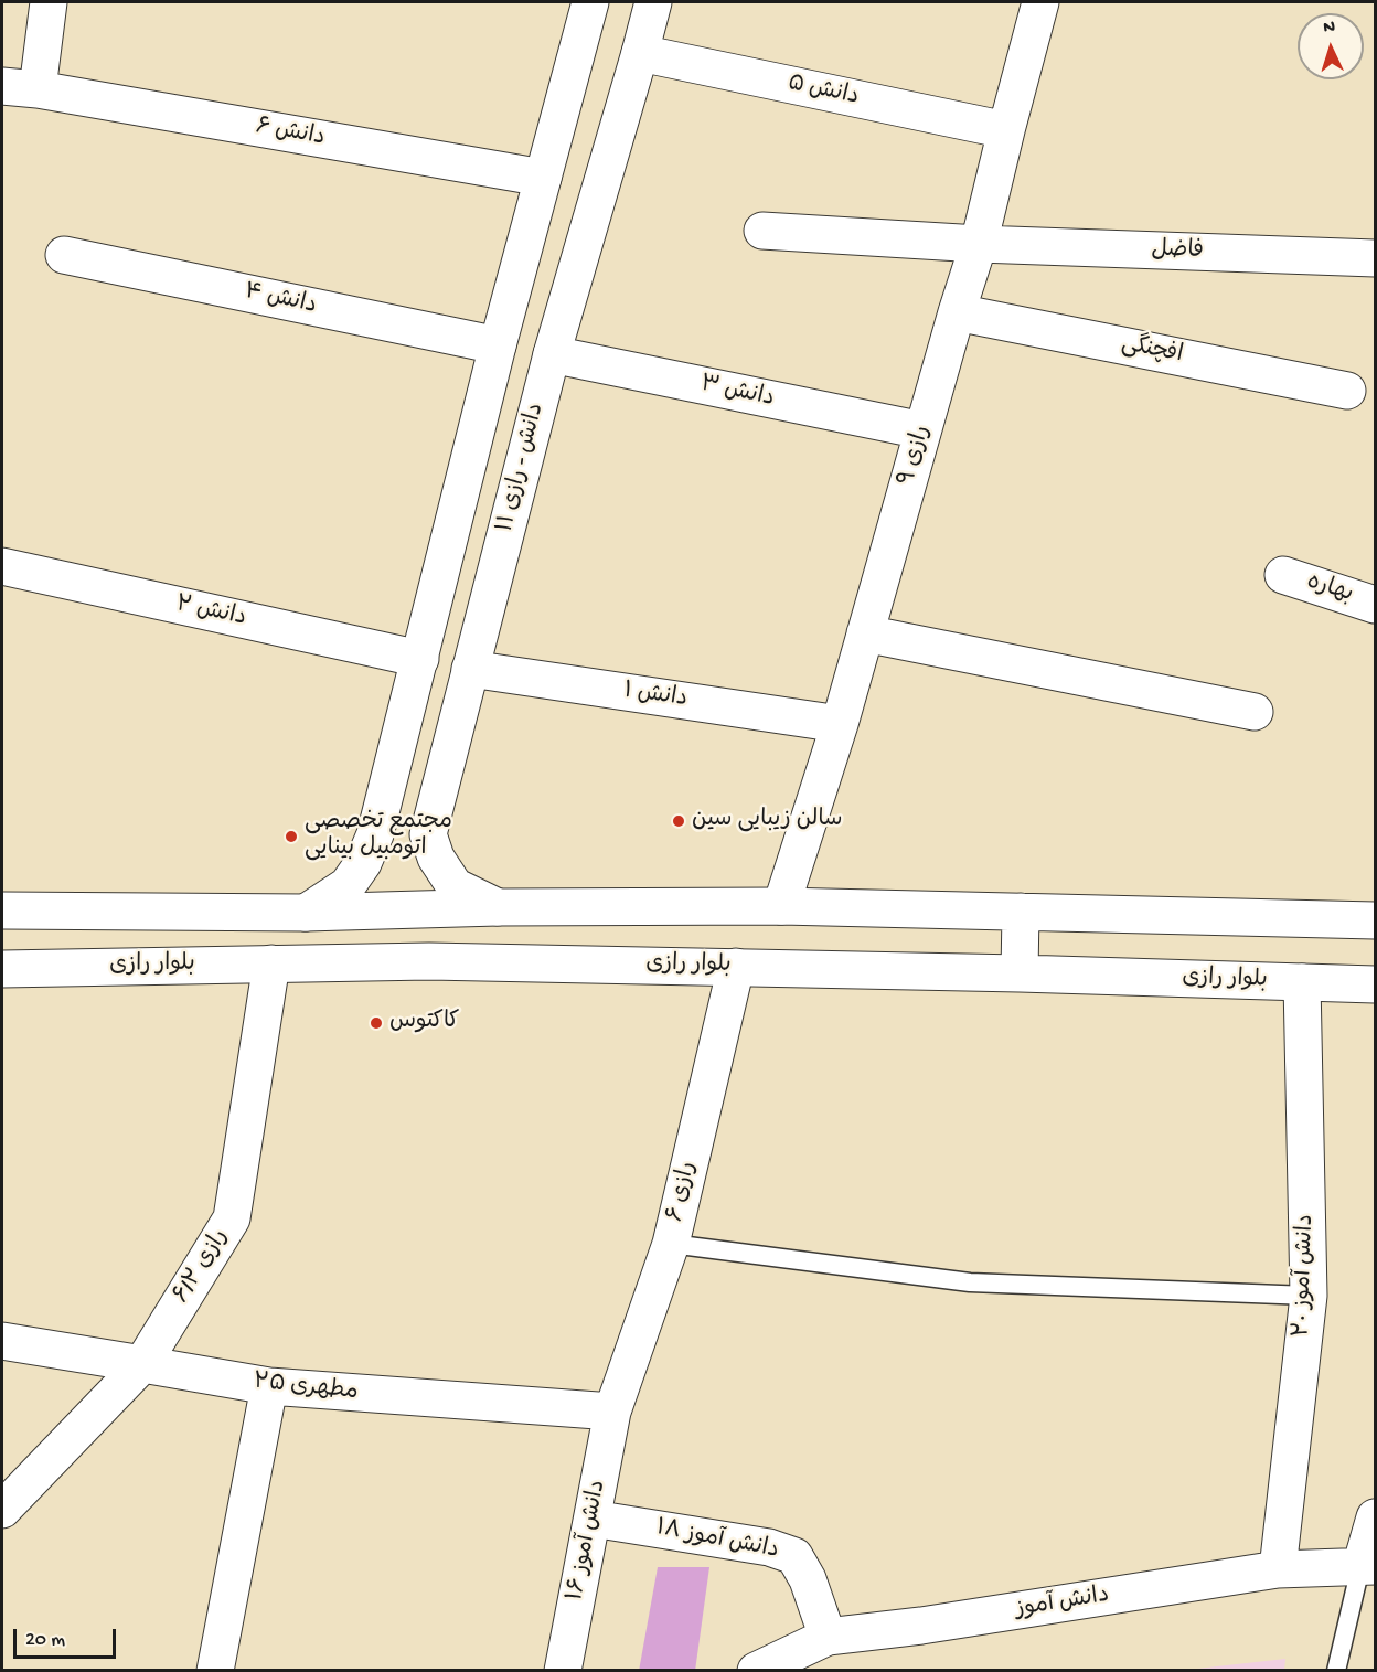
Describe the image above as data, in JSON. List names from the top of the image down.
{
  "streets": {
    "street": [
      "دانش ۵",
      "دانش ۶",
      "فاضل",
      "دانش ۴",
      "افچنگی",
      "دانش ۳",
      "رازی ۹",
      "دانش - رازی ۱۱",
      "بهاره",
      "دانش ۲",
      "دانش ۱",
      "بلوار رازی",
      "رازی ۶",
      "رازی ۶/۲",
      "دانش آموز ۲۰",
      "مطهری ۲۵",
      "دانش آموز ۱۶",
      "دانش آموز ۱۸",
      "دانش آموز"
    ]
  },
  "crossings": [
    ["دانش ۵", "رازی ۹"],
    ["دانش ۵", "دانش - رازی ۱۱"],
    ["فاضل", "رازی ۹"],
    ["افچنگی", "رازی ۹"],
    ["دانش ۳", "رازی ۹"],
    ["دانش ۳", "دانش - رازی ۱۱"],
    ["رازی ۹", "دانش ۱"],
    ["دانش - رازی ۱۱", "دانش ۱"],
    ["بلوار رازی", "رازی ۶"],
    ["بلوار رازی", "رازی ۶/۲"],
    ["بلوار رازی", "دانش آموز ۲۰"],
    ["رازی ۶", "مطهری ۲۵"],
    ["رازی ۶", "دانش آموز ۱۶"],
    ["رازی ۶/۲", "مطهری ۲۵"],
    ["دانش آموز ۲۰", "دانش آموز"],
    ["مطهری ۲۵", "دانش آموز ۱۶"],
    ["دانش آموز ۱۶", "دانش آموز ۱۸"],
    ["دانش آموز ۱۸", "دانش آموز"]
  ],
  "places": ["سالن زیبایی سین", "مجتمع تخصصی اتومبیل بینایی", "کاکتوس"],
  "scale_bar": "20 m",
  "north": "top"
}
